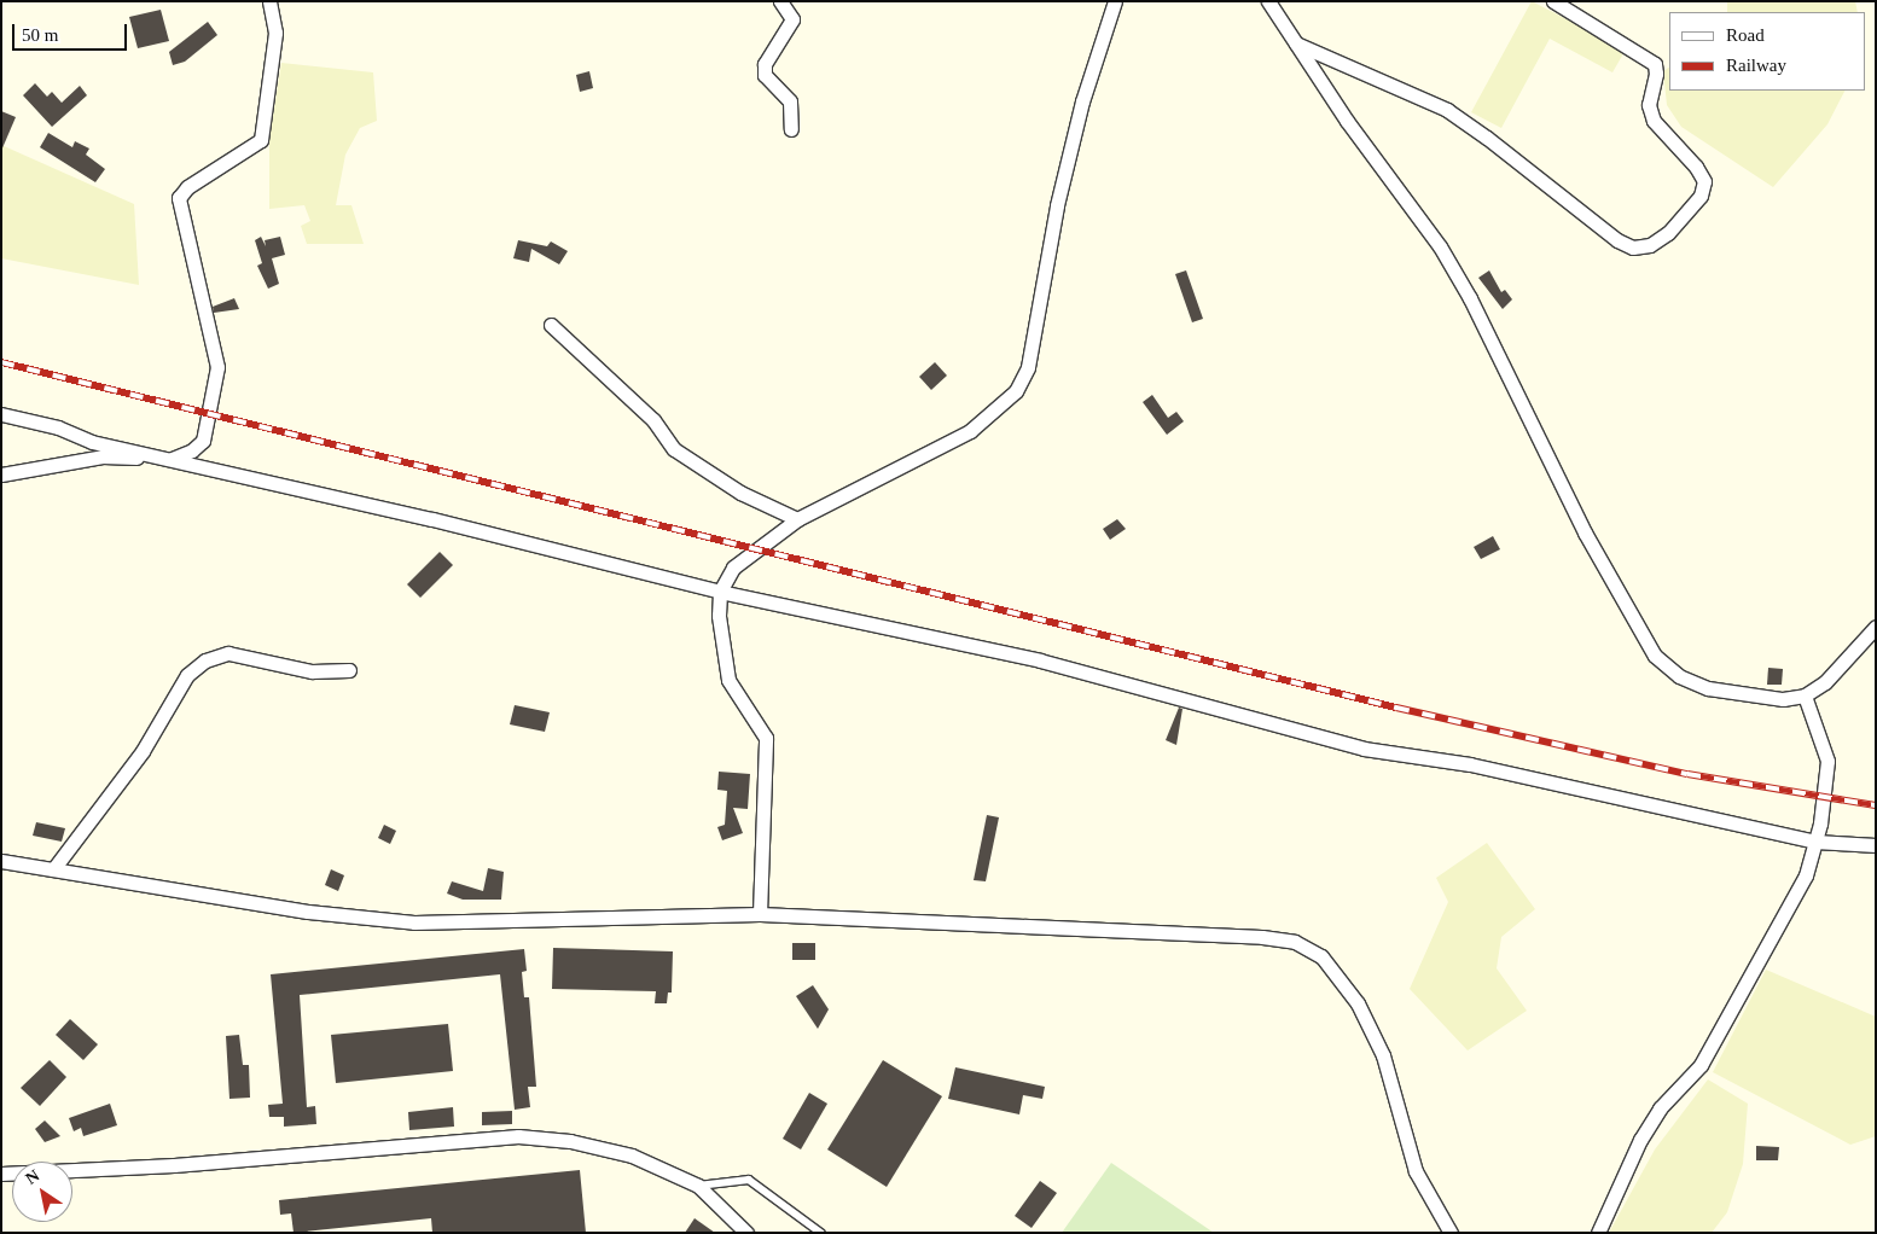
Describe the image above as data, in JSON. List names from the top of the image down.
{
  "legend": ["Road", "Railway"],
  "scale_bar": "50 m",
  "north": "top left"
}
